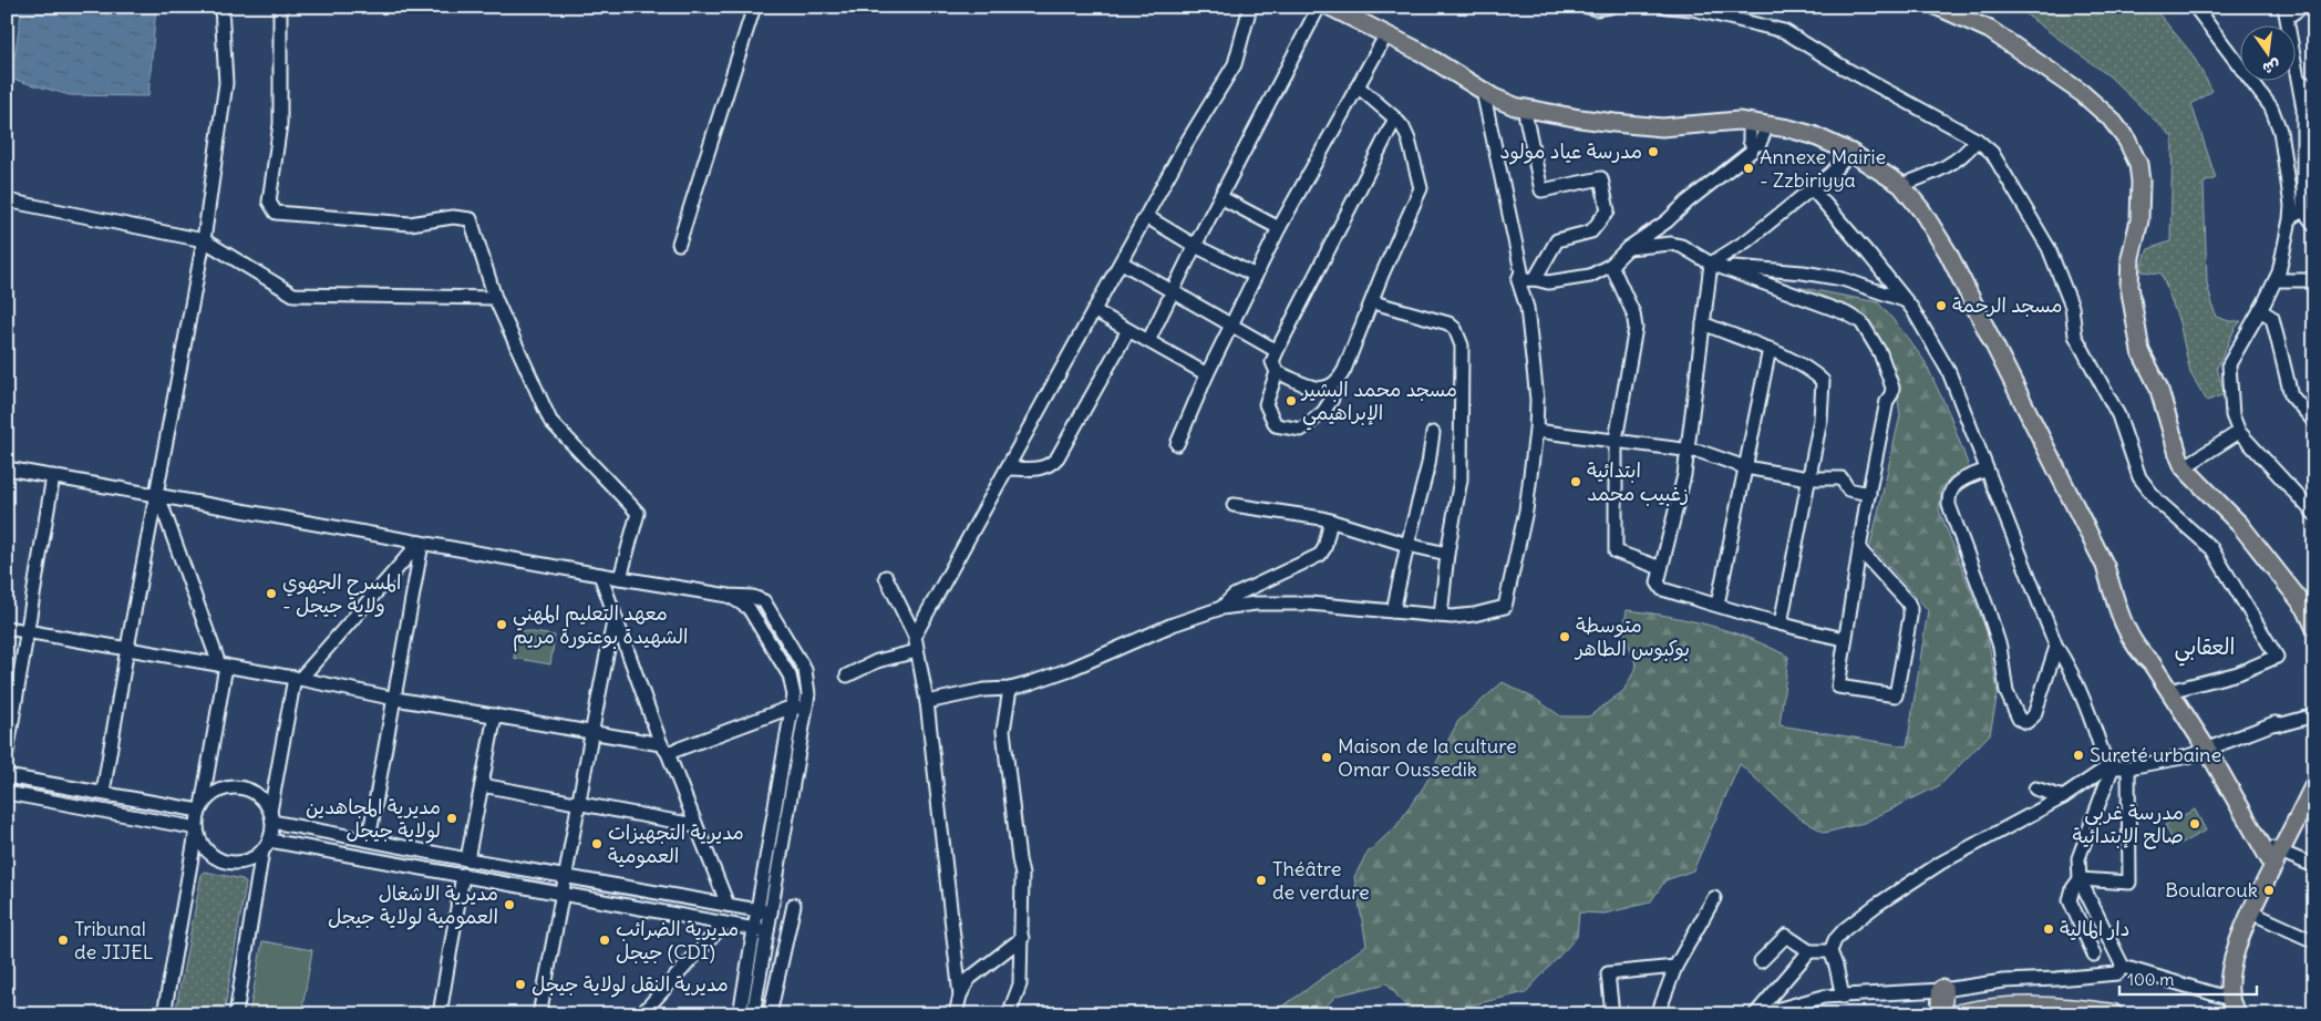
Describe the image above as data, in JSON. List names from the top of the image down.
{
  "districts": ["العقابي"],
  "places": [
    "مدرسة عياد مولود",
    "Annexe Mairie - Zzbiriyya",
    "مسجد الرحمة",
    "مسجد محمد البشير الإبراهيمي",
    "ابتدائية زغبيب محمد",
    "المسرح الجهوي - ولاية جيجل",
    "معهد التعليم المهني الشهيدة بوعتورة مريم",
    "متوسطة بوكبوس الطاهر",
    "Sureté urbaine",
    "Maison de la culture Omar Oussedik",
    "مديرية المجاهدين لولاية جيجل",
    "مدرسة غربي صالح الإبتدائية",
    "مديرية التجهيزات العمومية",
    "Théâtre de verdure",
    "Boularouk",
    "مديرية الاشغال العمومية لولاية جيجل",
    "دار المالية",
    "Tribunal de JIJEL",
    "مديرية الضرائب جيجل (CDI)",
    "مديرية النقل لولاية جيجل"
  ],
  "scale_bar": "100 m",
  "north": "bottom"
}
